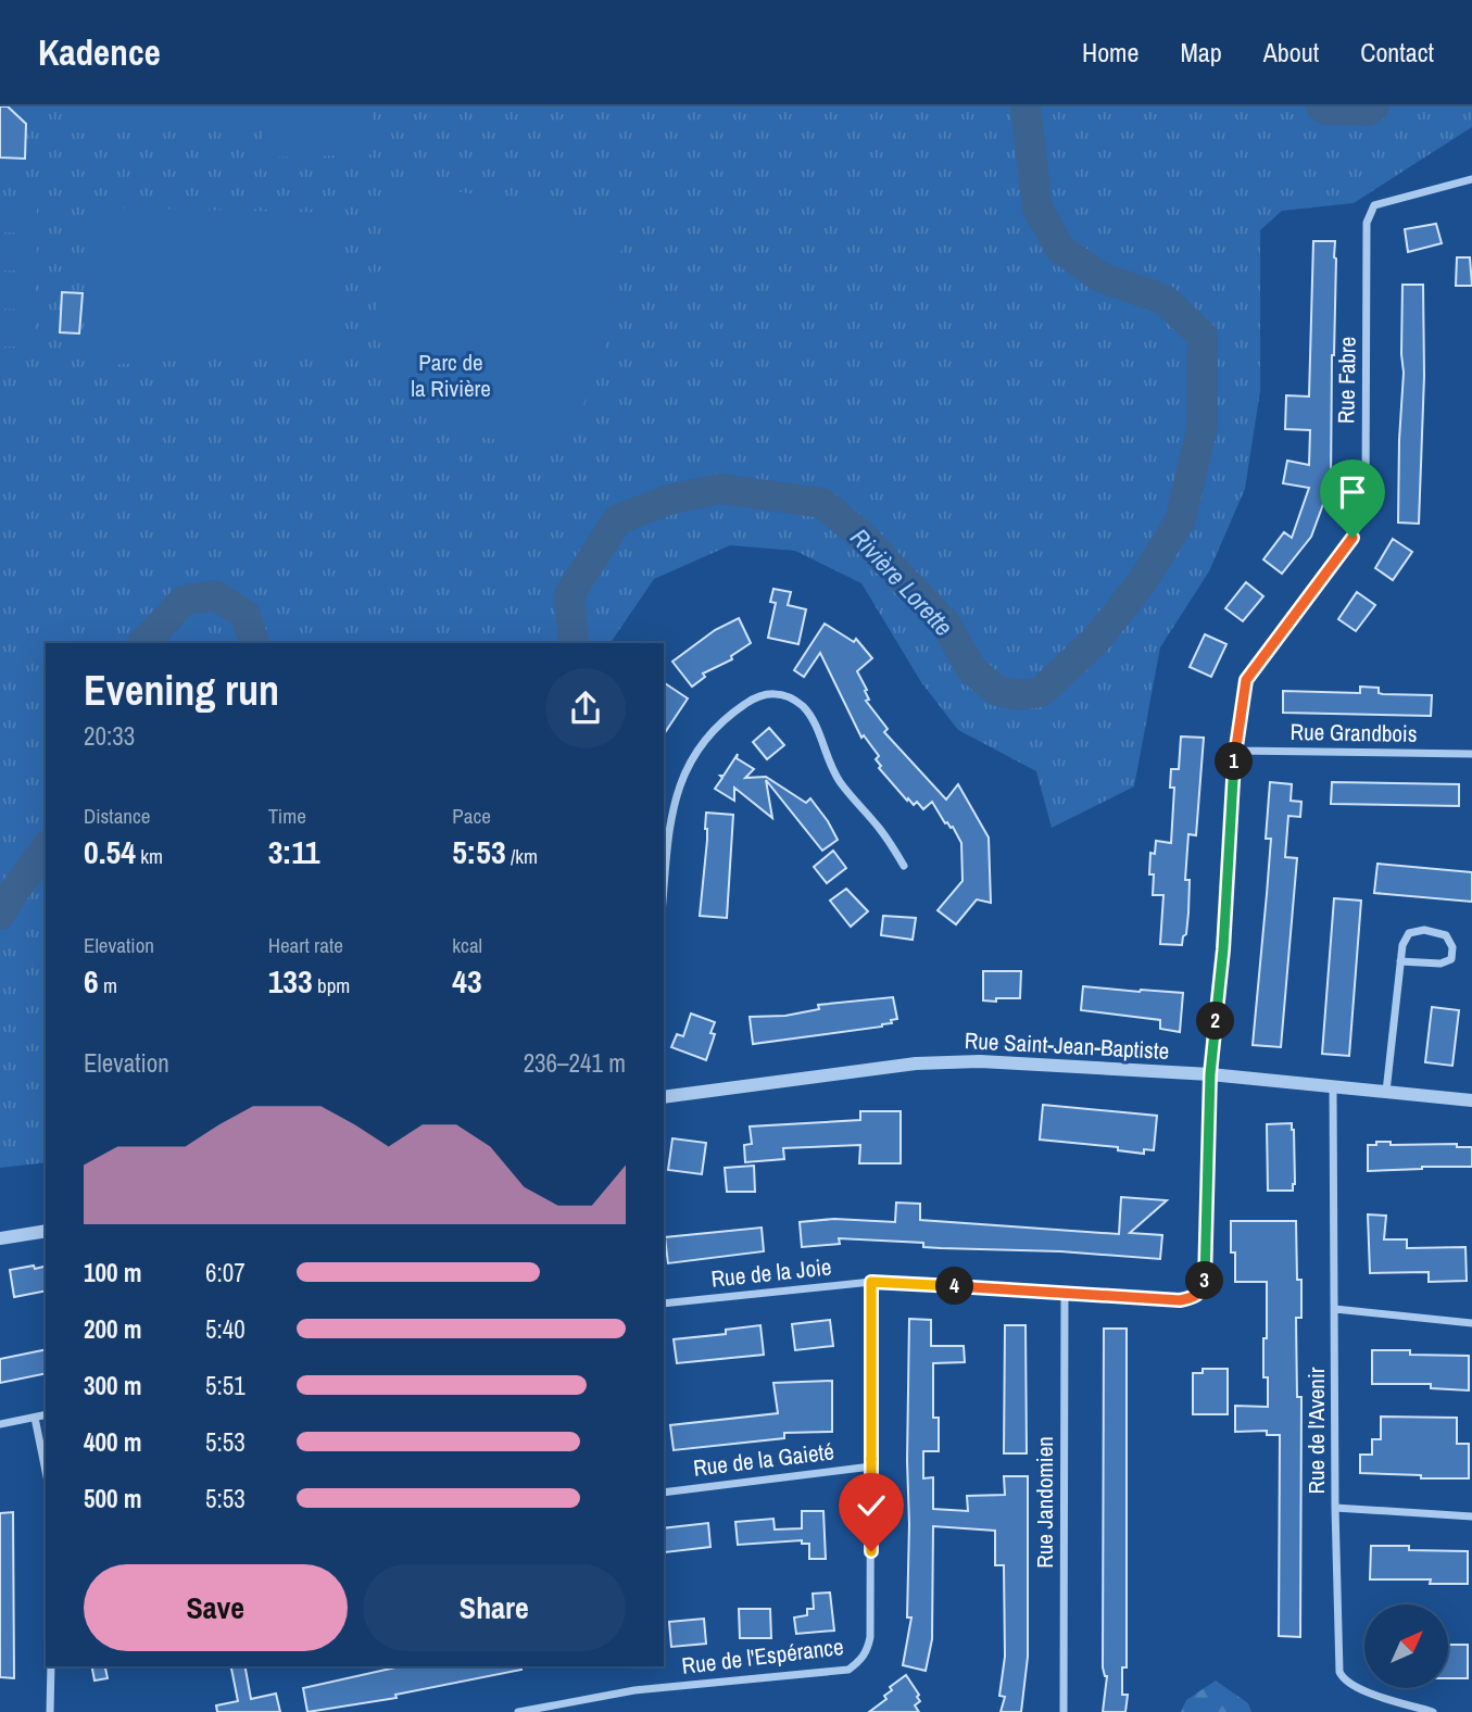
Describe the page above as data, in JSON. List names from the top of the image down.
{
  "streets": {
    "street": [
      "Rue Fabre",
      "Rue Grandbois",
      "Rue Saint-Jean-Baptiste",
      "Rue de la Joie",
      "Rue de l'Avenir",
      "Rue de la Gaieté",
      "Rue Jandomien",
      "Rue de l'Espérance"
    ]
  },
  "crossings": [
    ["Rue Fabre", "Rue Grandbois"],
    ["Rue Fabre", "Rue Saint-Jean-Baptiste"],
    ["Rue Fabre", "Rue de la Joie"],
    ["Rue Saint-Jean-Baptiste", "Rue de l'Avenir"],
    ["Rue de la Joie", "Rue Jandomien"],
    ["Rue de la Joie", "Rue de l'Espérance"],
    ["Rue de la Gaieté", "Rue de l'Espérance"]
  ],
  "water": ["Rivière Lorette"],
  "parks": ["Parc de la Rivière"],
  "north": "top right",
  "page": {
    "header": "Kadence",
    "nav": [
      "Home",
      "Map",
      "About",
      "Contact"
    ],
    "heading": ["Evening run", "20:33"],
    "pins": [
      "1",
      "2",
      "3",
      "4"
    ],
    "stats": [
      ["Distance", "0.54 km"],
      ["Time", "3:11"],
      ["Pace", "5:53 /km"],
      ["Elevation", "6 m"],
      ["Heart rate", "133 bpm"],
      ["kcal", "43"]
    ],
    "chart": ["Elevation", "236–241 m"],
    "list": [
      {
        "name": "100 m",
        "note": "6:07"
      },
      {
        "name": "200 m",
        "note": "5:40"
      },
      {
        "name": "300 m",
        "note": "5:51"
      },
      {
        "name": "400 m",
        "note": "5:53"
      },
      {
        "name": "500 m",
        "note": "5:53"
      }
    ],
    "buttons": ["Save", "Share"]
  }
}
